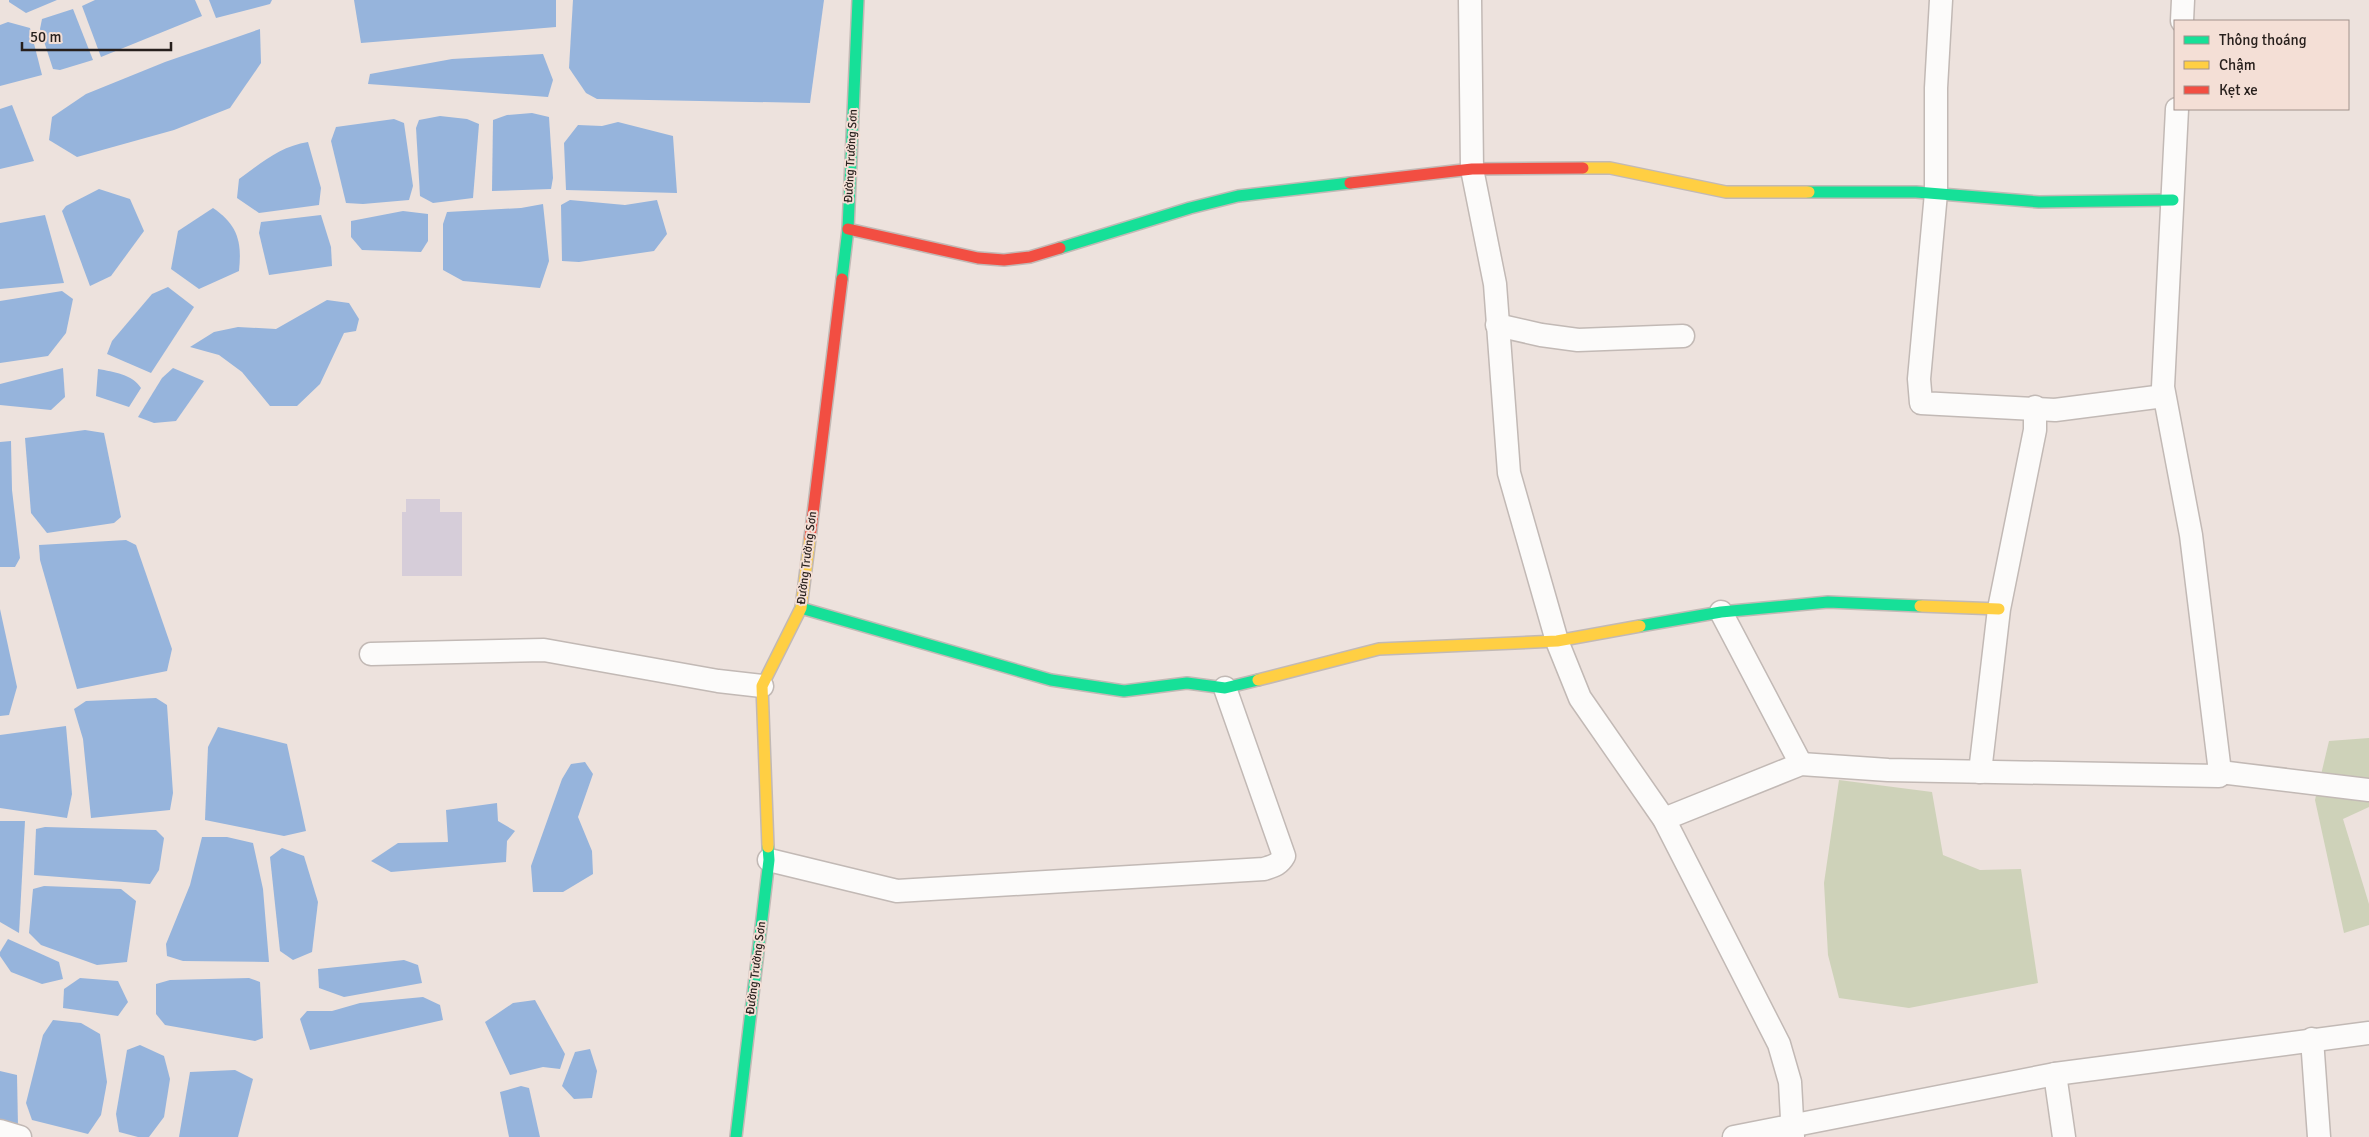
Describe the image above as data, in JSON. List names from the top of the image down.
{
  "streets": {
    "main road": ["Đường Trường Sơn"]
  },
  "legend": ["Thông thoáng", "Chậm", "Kẹt xe"],
  "scale_bar": "50 m"
}
